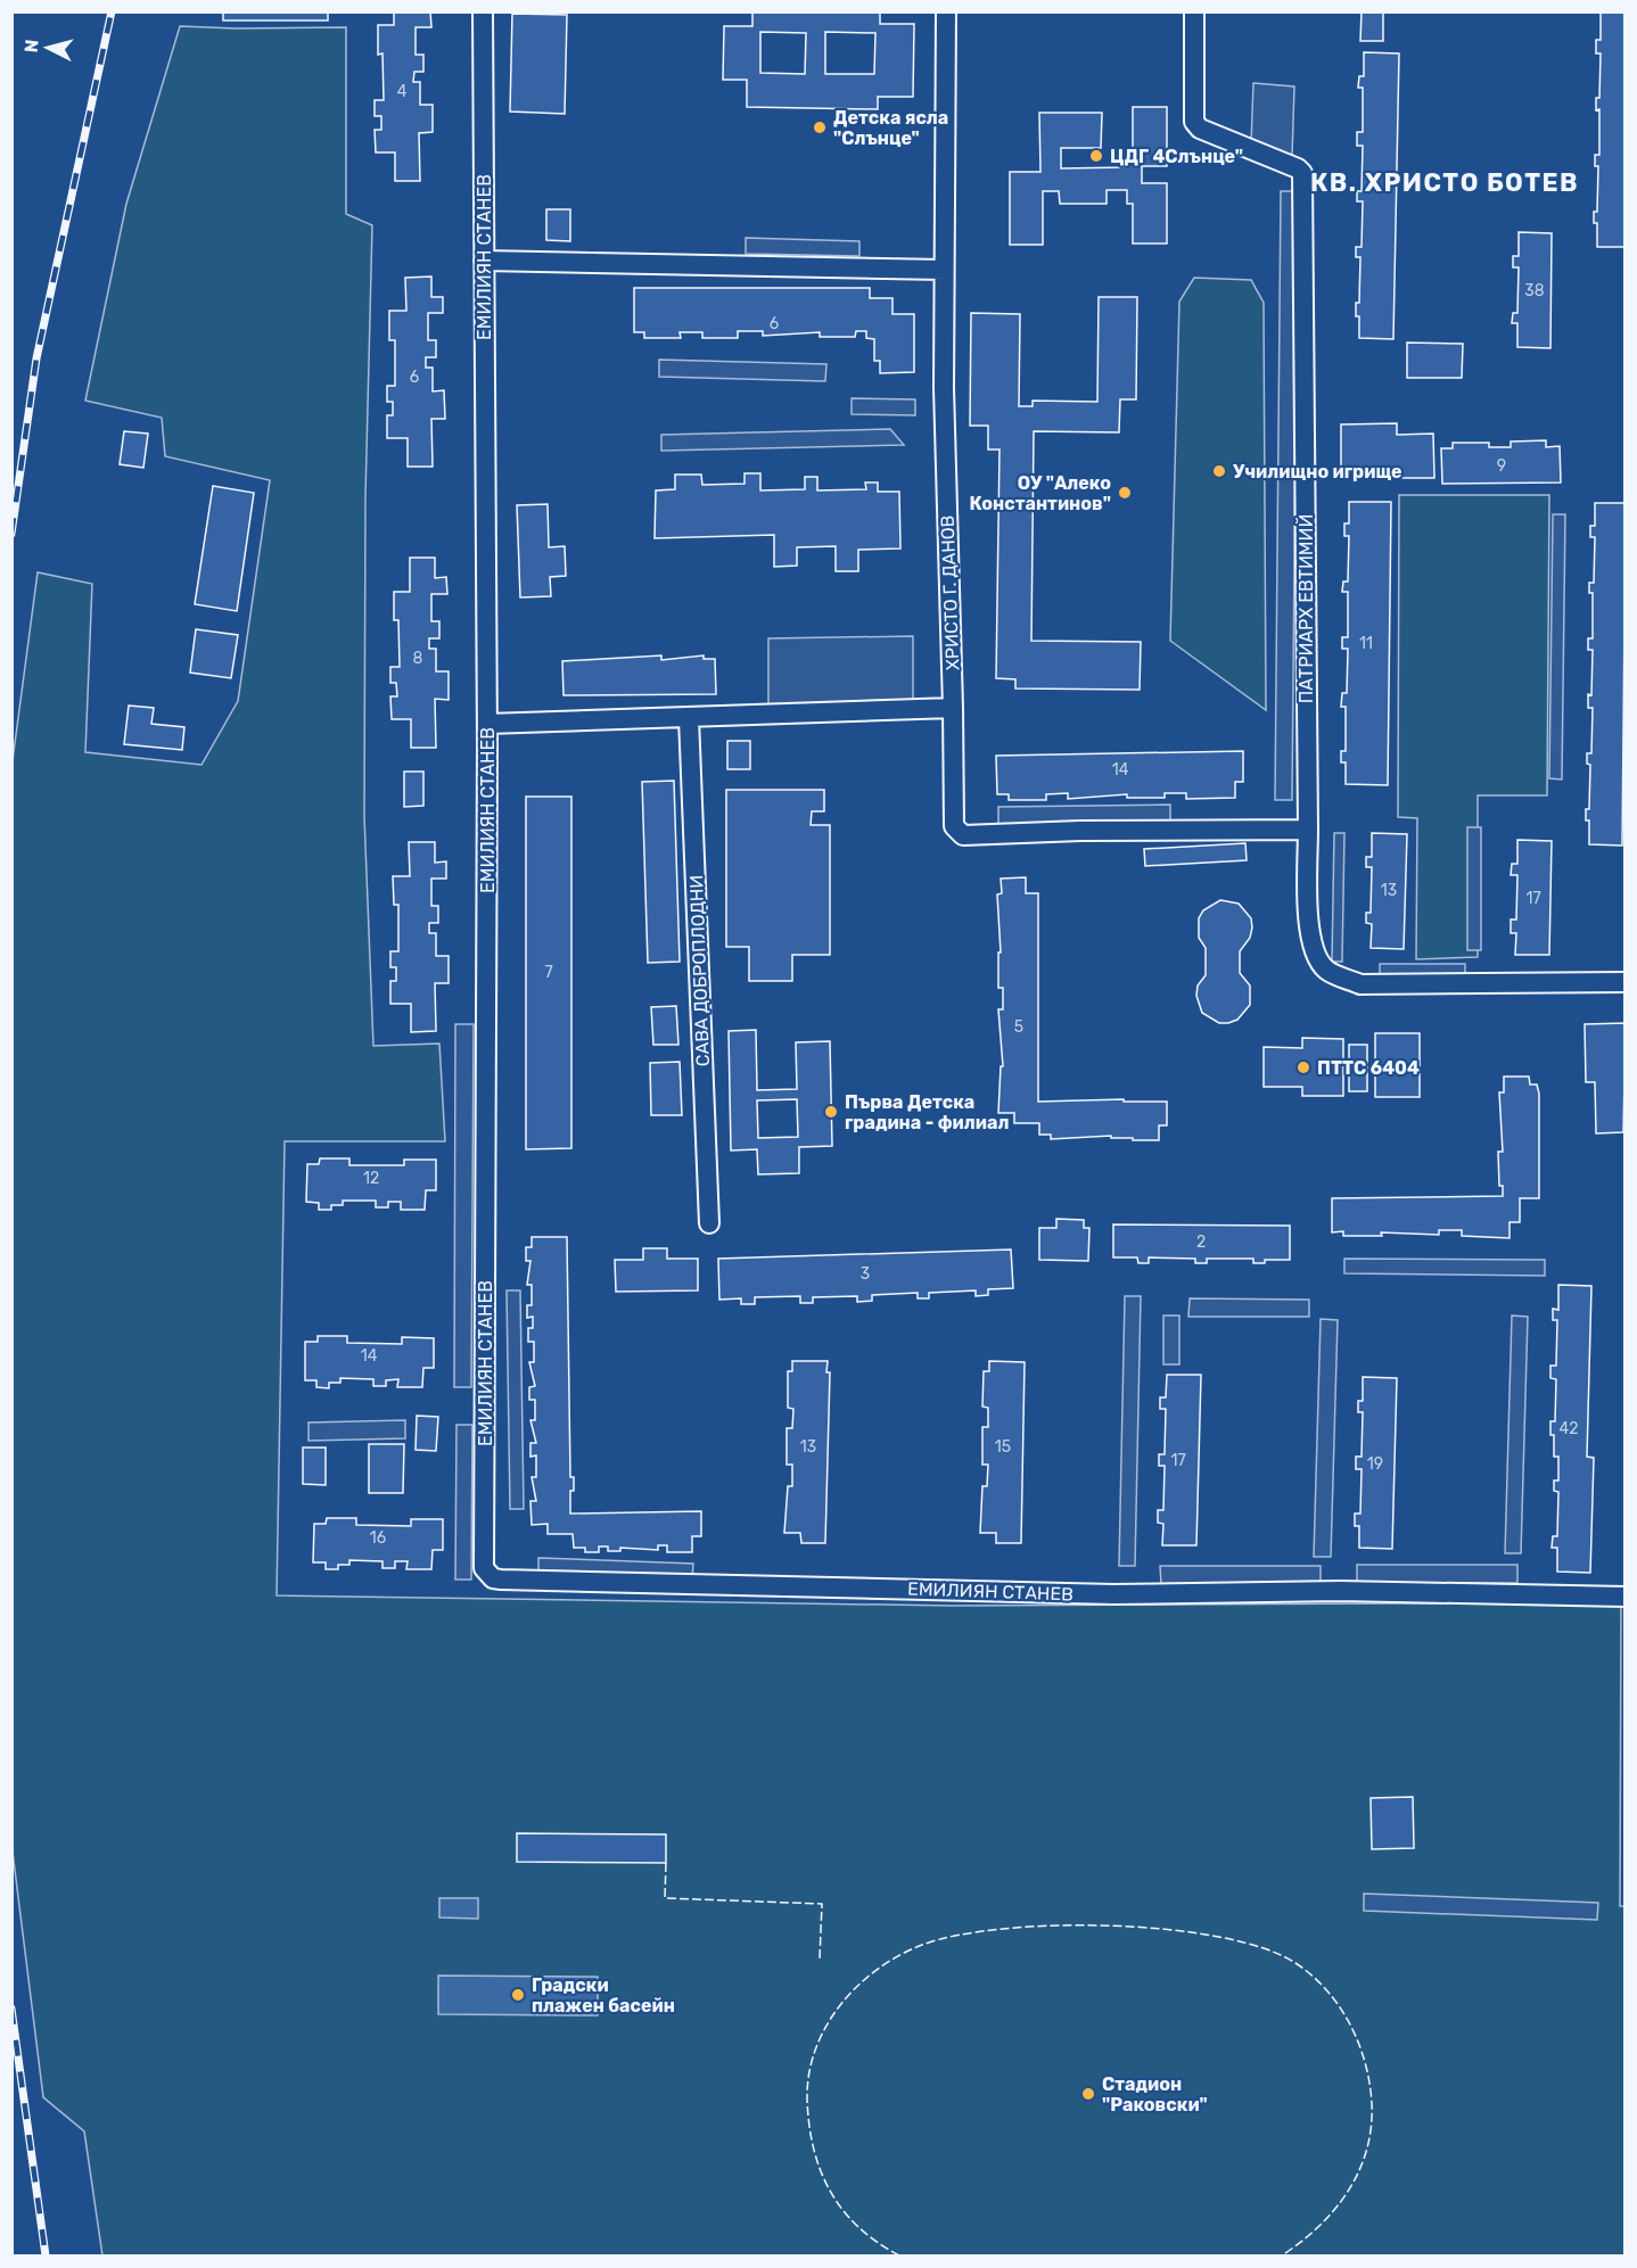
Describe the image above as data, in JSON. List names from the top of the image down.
{
  "streets": {
    "street": [
      "ЕМИЛИЯН СТАНЕВ",
      "ХРИСТО Г. ДАНОВ",
      "ПАТРИАРХ ЕВТИМИЙ",
      "САВА ДОБРОПЛОДНИ"
    ]
  },
  "crossings": [
    ["ХРИСТО Г. ДАНОВ", "ПАТРИАРХ ЕВТИМИЙ"]
  ],
  "districts": ["КВ. ХРИСТО БОТЕВ"],
  "places": [
    "Детска ясла \"Слънце\"",
    "ЦДГ 4Слънце\"",
    "Училищно игрище",
    "ОУ \"Алеко Константинов\"",
    "ПТТС 6404",
    "Първа Детска градина - филиал",
    "Градски плажен басейн",
    "Стадион \"Раковски\""
  ],
  "house_numbers": [
    "4",
    "38",
    "6",
    "6",
    "9",
    "11",
    "8",
    "14",
    "13",
    "17",
    "7",
    "5",
    "12",
    "2",
    "3",
    "14",
    "42",
    "13",
    "15",
    "17",
    "19",
    "16"
  ],
  "north": "left"
}
